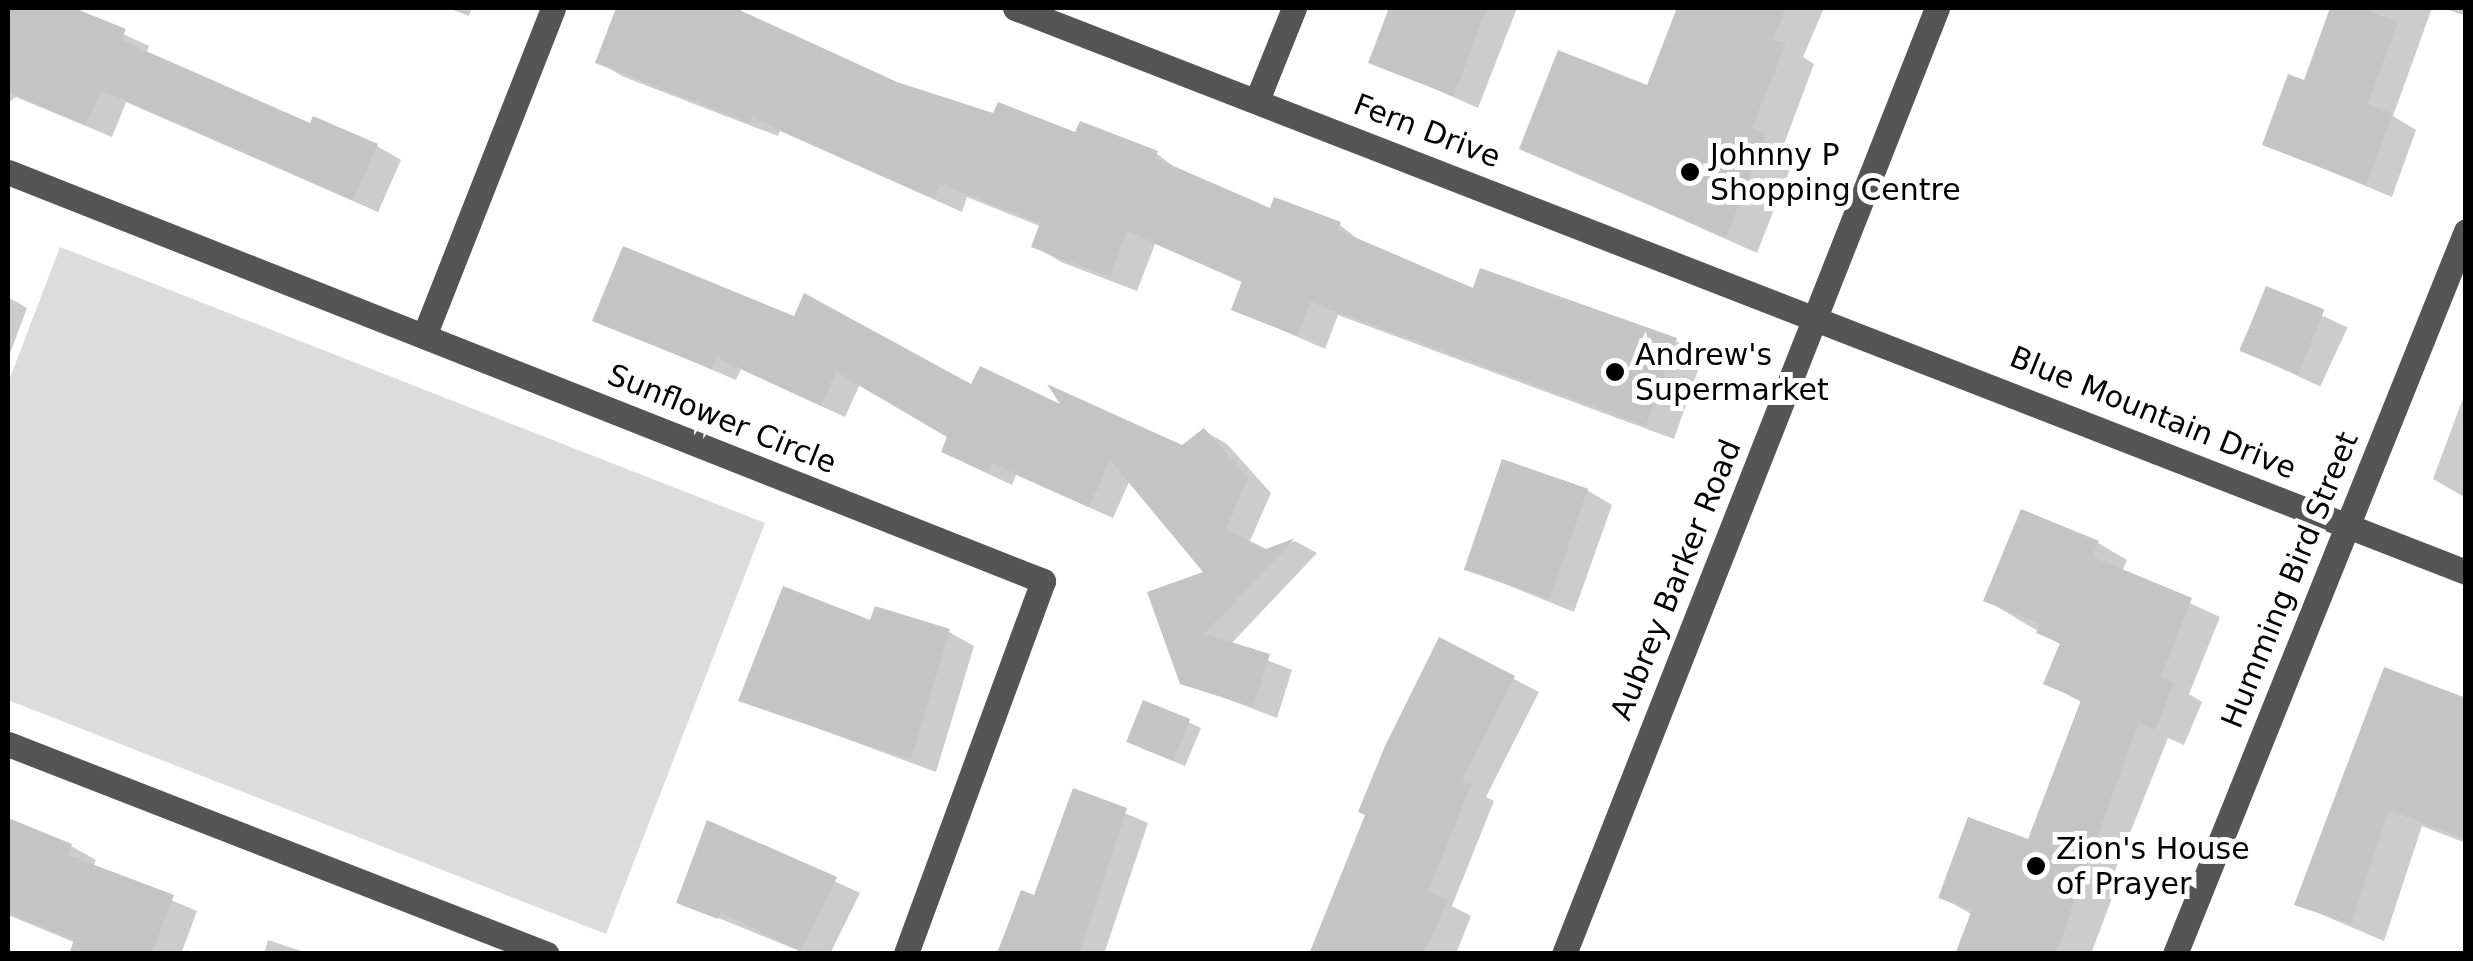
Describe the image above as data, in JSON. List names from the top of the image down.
{
  "streets": {
    "street": [
      "Fern Drive",
      "Blue Mountain Drive",
      "Sunflower Circle",
      "Aubrey Barker Road",
      "Humming Bird Street"
    ]
  },
  "crossings": [
    ["Fern Drive", "Blue Mountain Drive"],
    ["Fern Drive", "Aubrey Barker Road"],
    ["Blue Mountain Drive", "Aubrey Barker Road"],
    ["Blue Mountain Drive", "Humming Bird Street"]
  ],
  "places": ["Johnny P Shopping Centre", "Andrew's Supermarket", "Zion's House of Prayer"]
}
